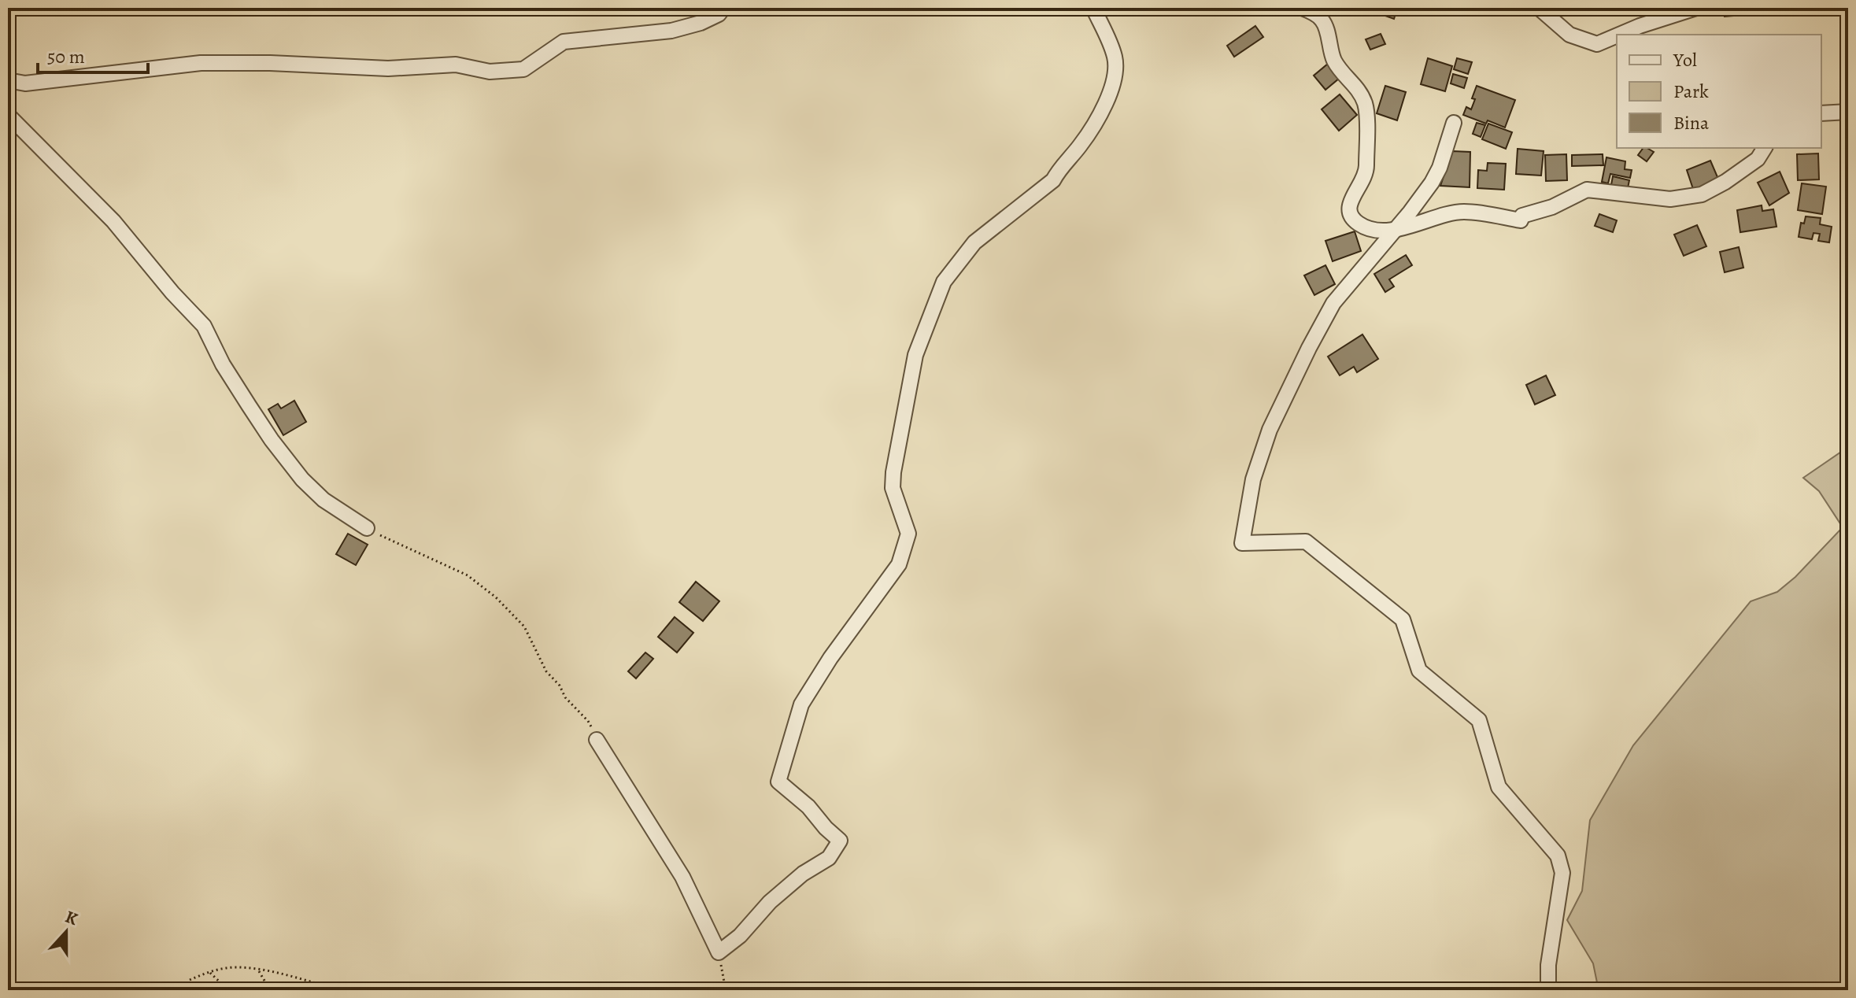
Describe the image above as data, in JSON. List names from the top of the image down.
{
  "legend": ["Yol", "Park", "Bina"],
  "scale_bar": "50 m",
  "north": "top"
}
